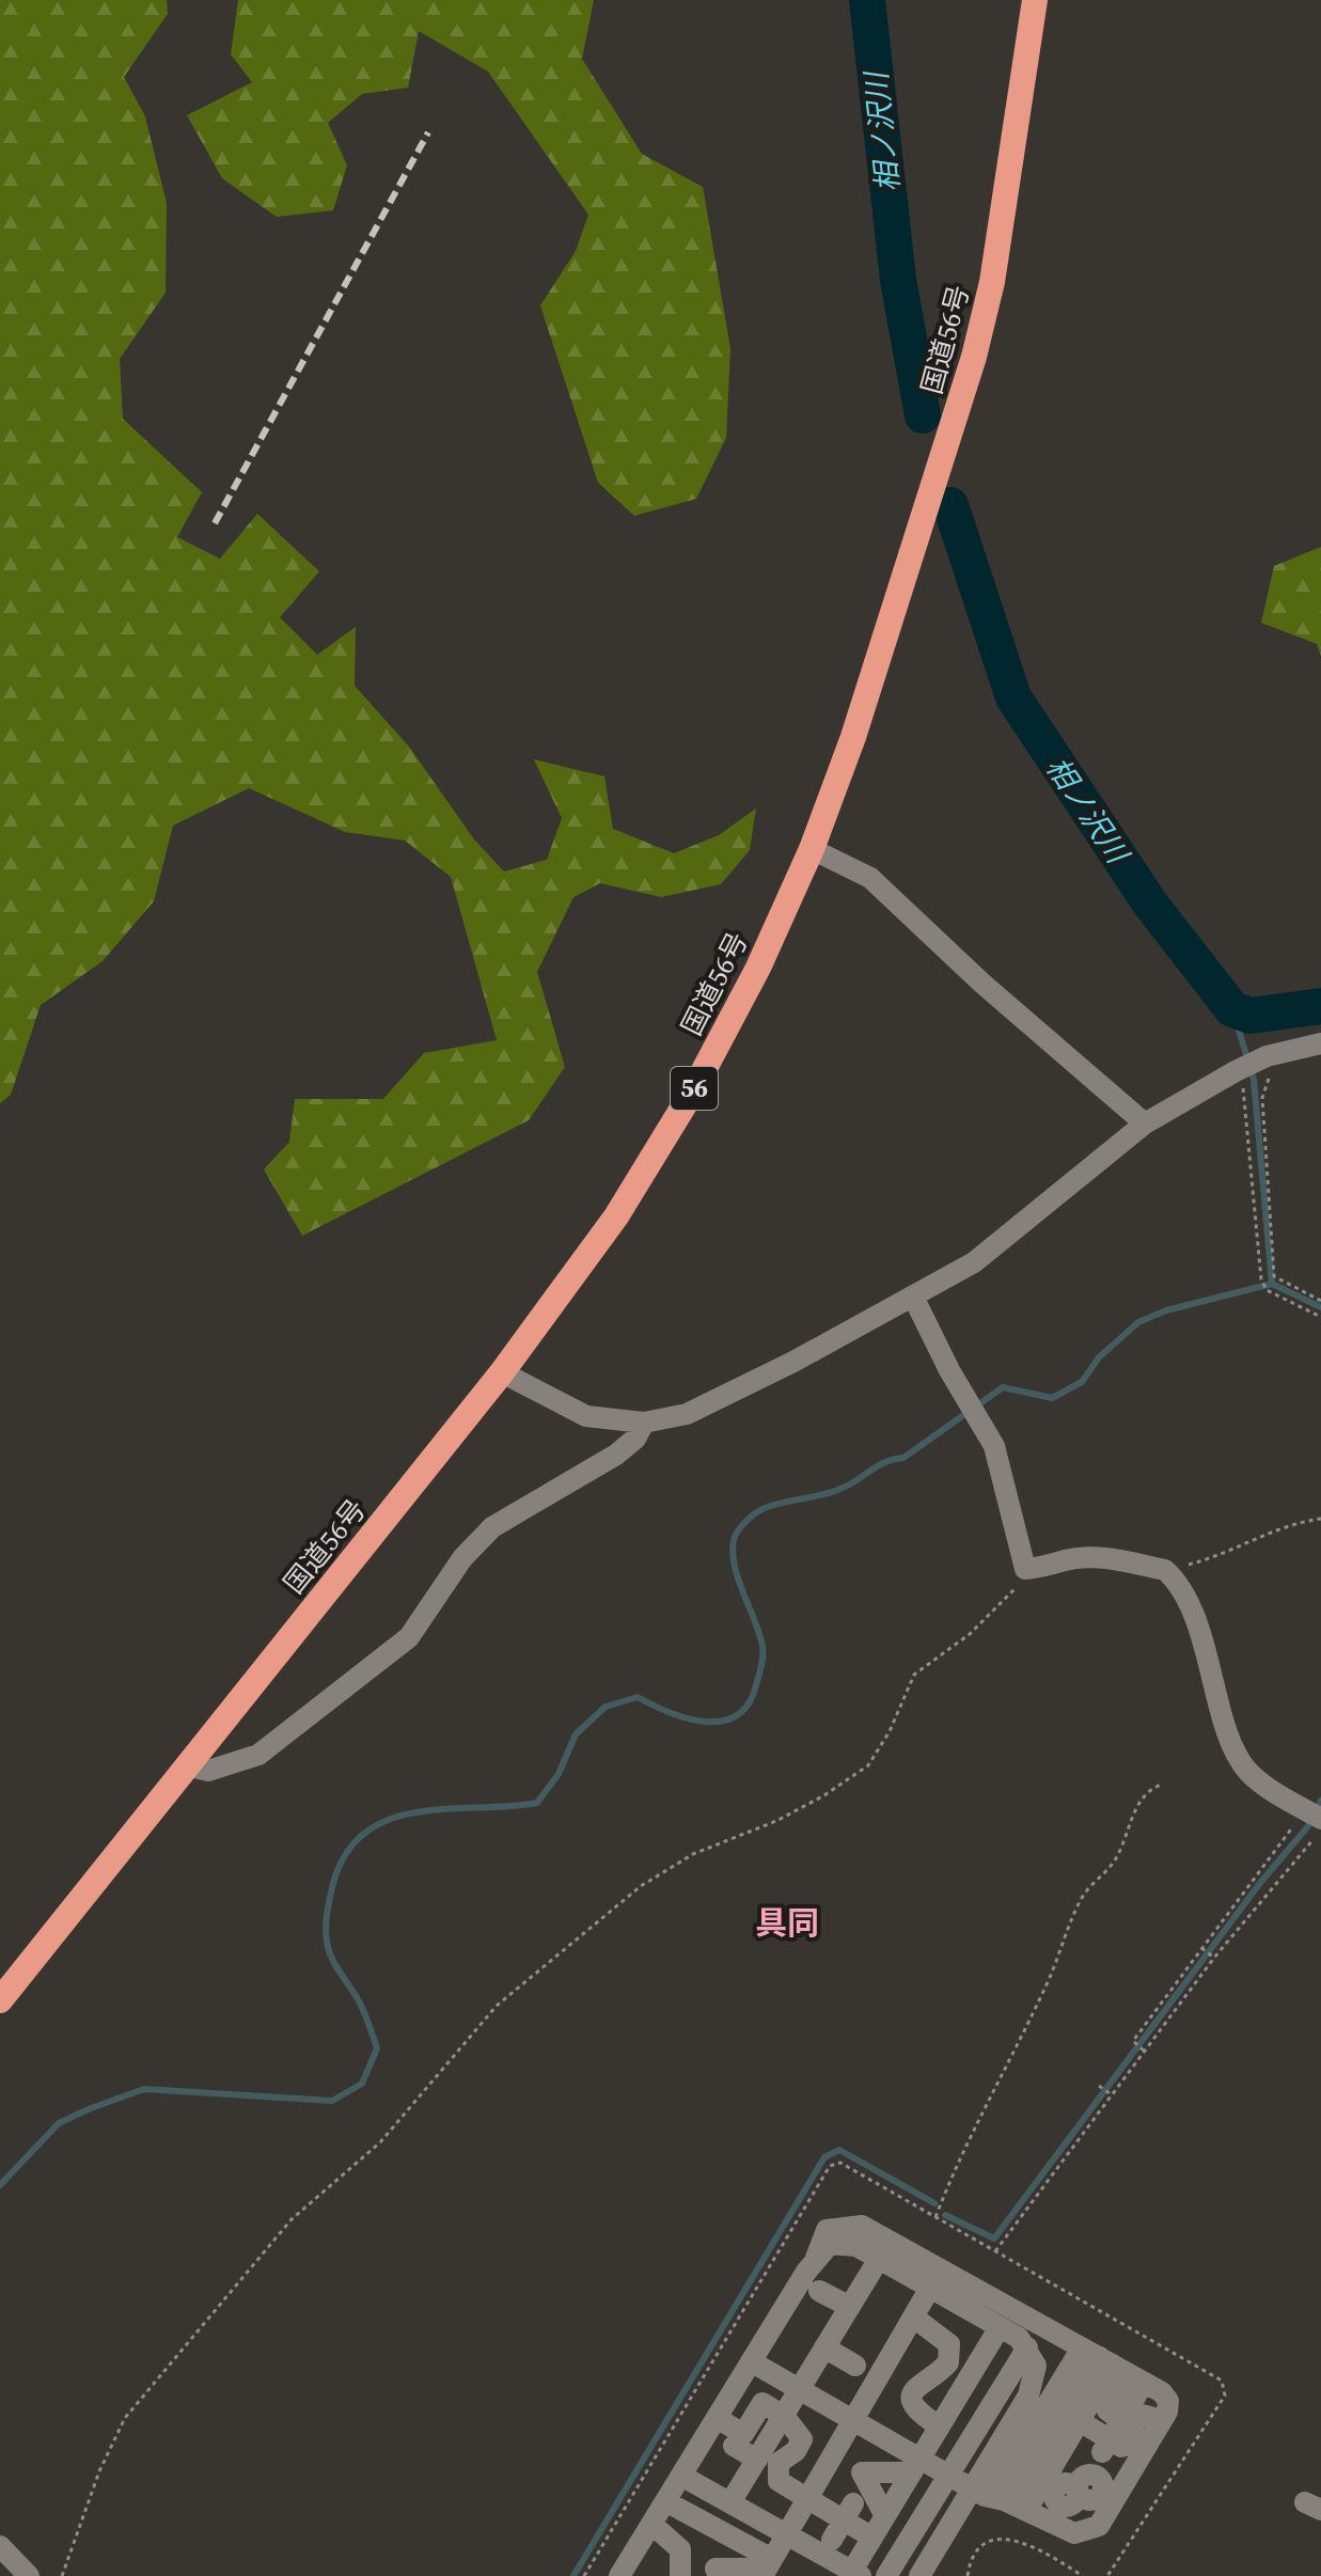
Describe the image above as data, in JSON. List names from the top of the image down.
{
  "streets": {
    "highway": ["国道56号", "56"]
  },
  "districts": ["具同"],
  "water": ["相ノ沢川"]
}
